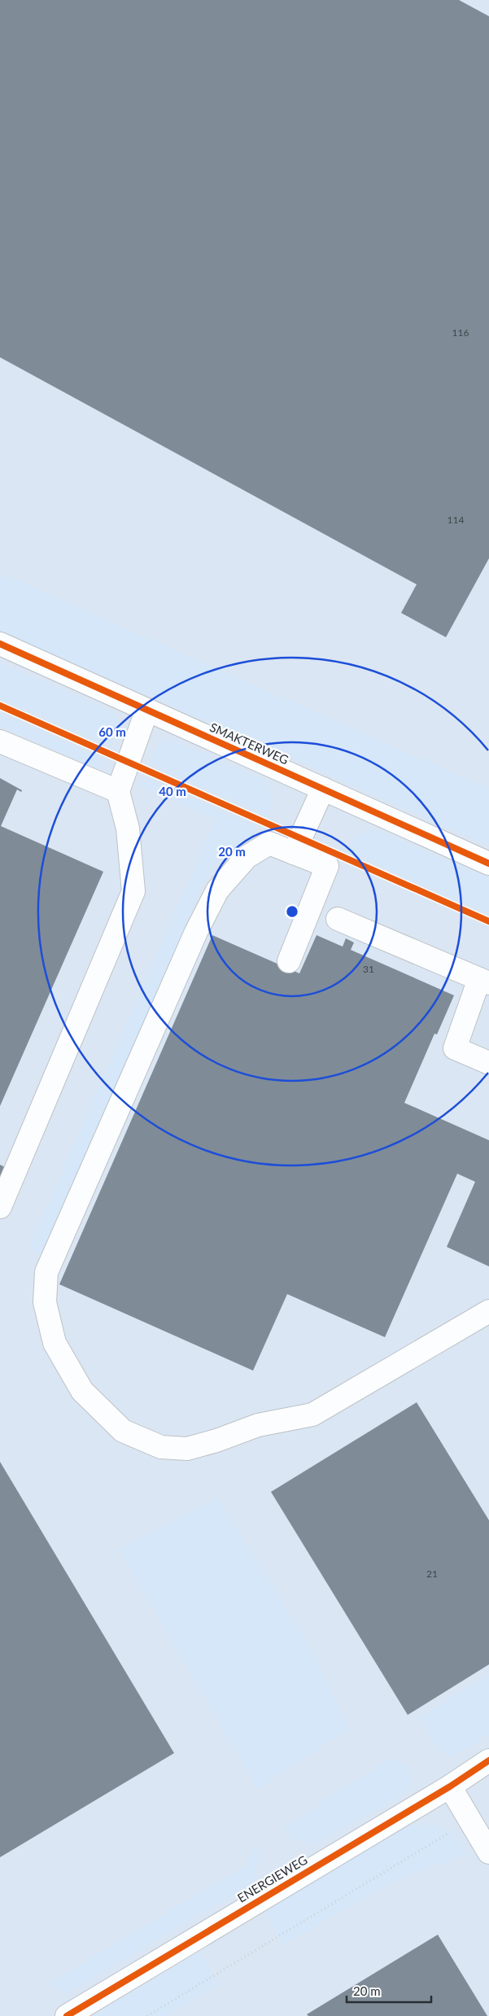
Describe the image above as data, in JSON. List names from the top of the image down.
{
  "streets": {
    "street": ["SMAKTERWEG", "ENERGIEWEG"]
  },
  "house_numbers": [
    "116",
    "114",
    "31",
    "21"
  ],
  "scale_bar": "20 m",
  "rings": ["60 m", "40 m", "20 m"]
}
